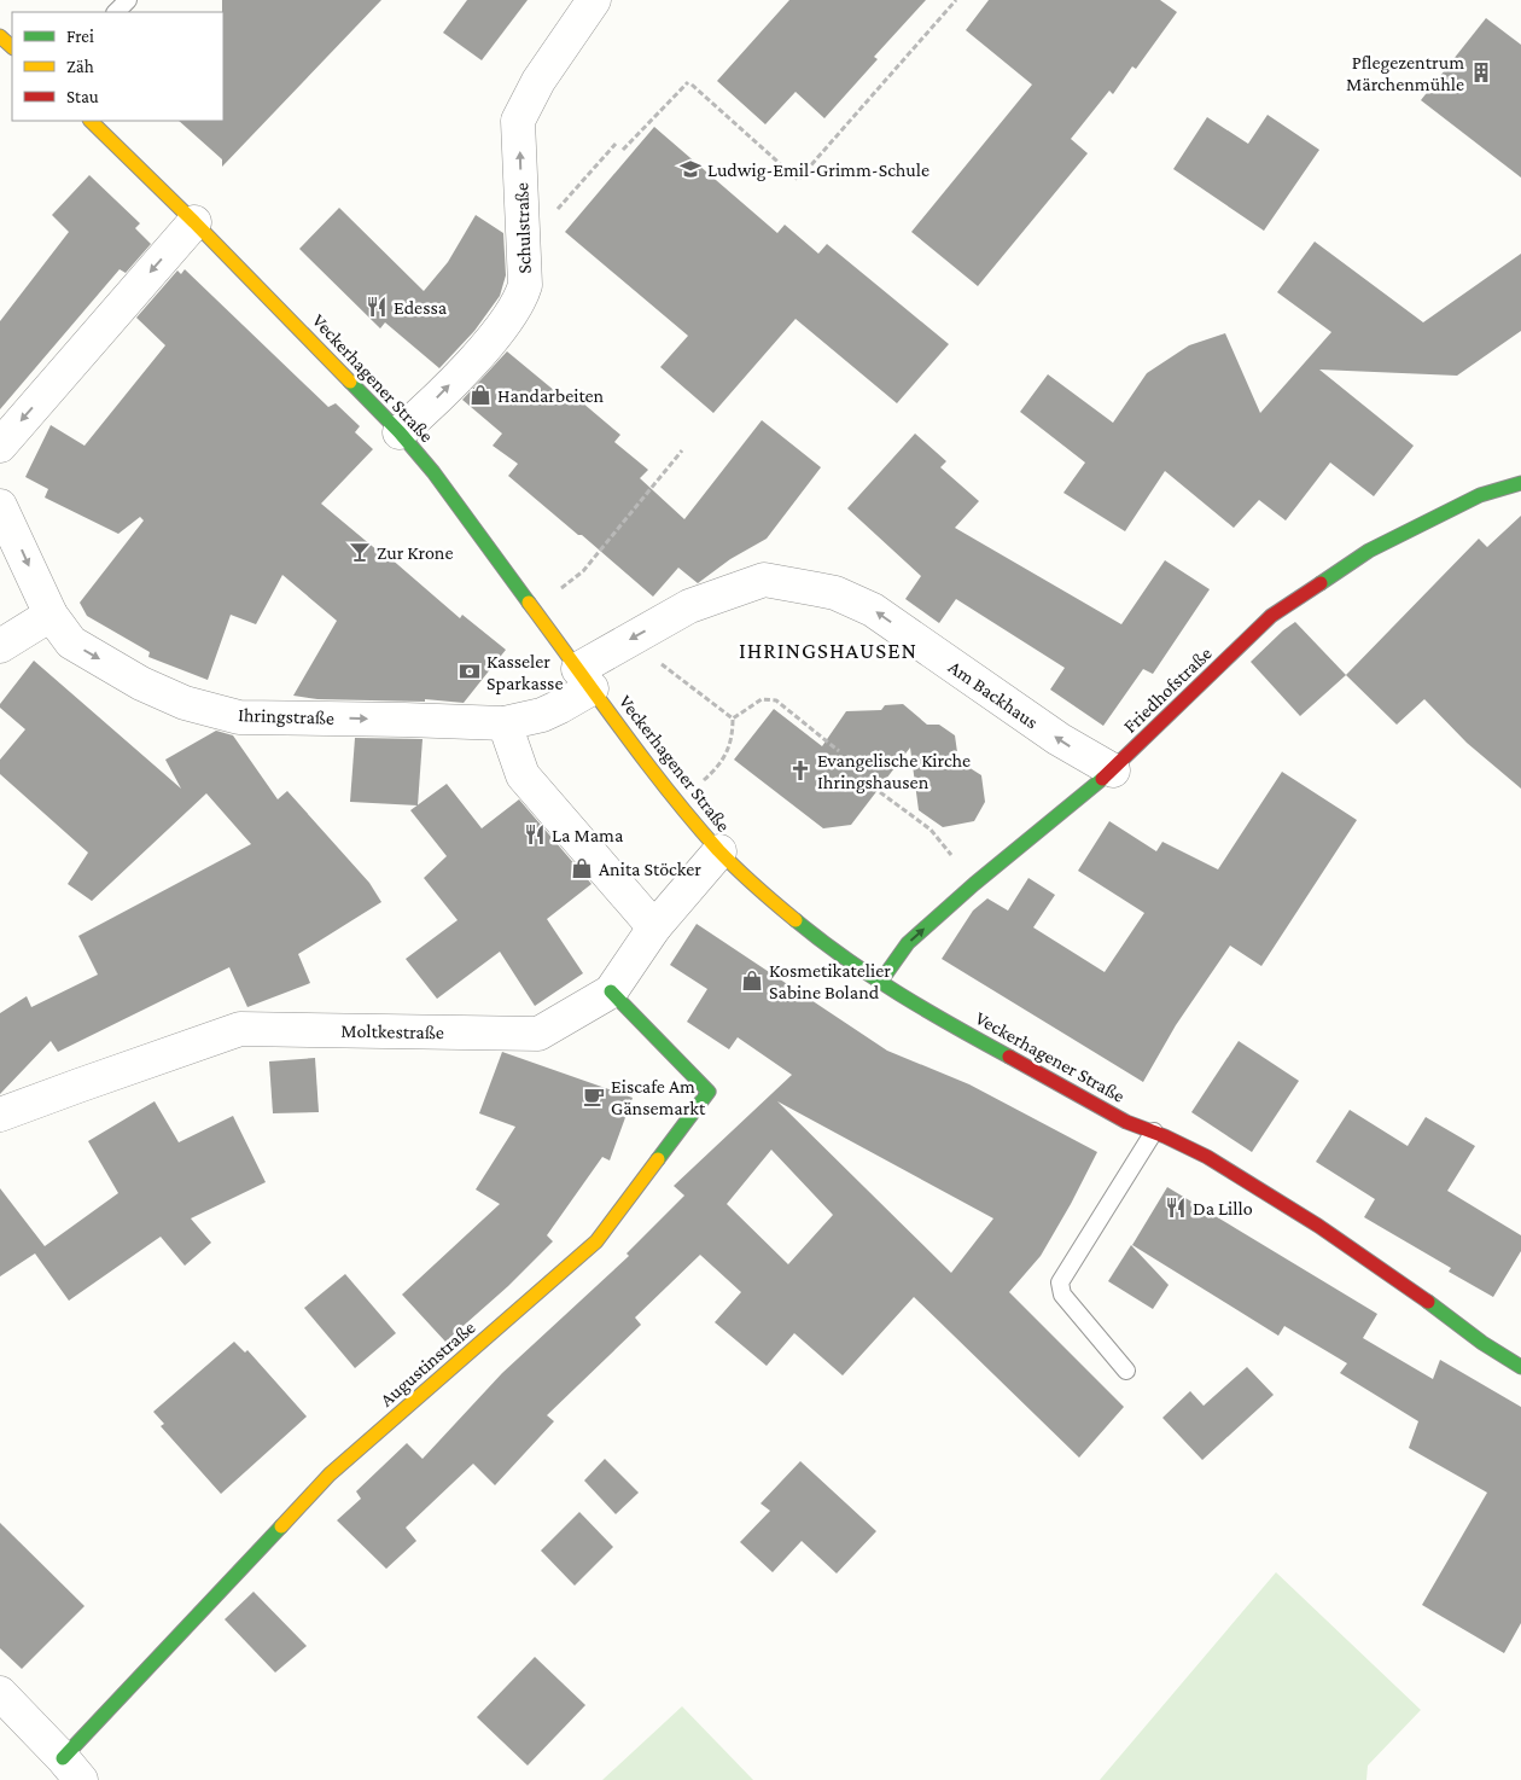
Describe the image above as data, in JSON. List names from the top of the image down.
{
  "streets": {
    "street": [
      "Schulstraße",
      "Veckerhagener Straße",
      "Friedhofstraße",
      "Am Backhaus",
      "Ihringstraße",
      "Moltkestraße",
      "Augustinstraße"
    ]
  },
  "crossings": [
    ["Schulstraße", "Veckerhagener Straße"],
    ["Veckerhagener Straße", "Friedhofstraße"],
    ["Veckerhagener Straße", "Am Backhaus"],
    ["Veckerhagener Straße", "Ihringstraße"],
    ["Veckerhagener Straße", "Moltkestraße"],
    ["Friedhofstraße", "Am Backhaus"],
    ["Am Backhaus", "Ihringstraße"],
    ["Moltkestraße", "Augustinstraße"]
  ],
  "one_way": ["Schulstraße", "Am Backhaus", "Ihringstraße"],
  "districts": ["IHRINGSHAUSEN"],
  "places": {
    "building": ["Pflegezentrum Märchenmühle"],
    "school or university": ["Ludwig-Emil-Grimm-Schule"],
    "restaurant": ["Edessa", "La Mama", "Da Lillo"],
    "shop": ["Handarbeiten", "Anita Stöcker", "Kosmetikatelier Sabine Boland"],
    "bar": ["Zur Krone"],
    "bank": ["Kasseler Sparkasse"],
    "church": ["Evangelische Kirche Ihringshausen"],
    "cafe": ["Eiscafe Am Gänsemarkt"]
  },
  "legend": ["Frei", "Zäh", "Stau"]
}
